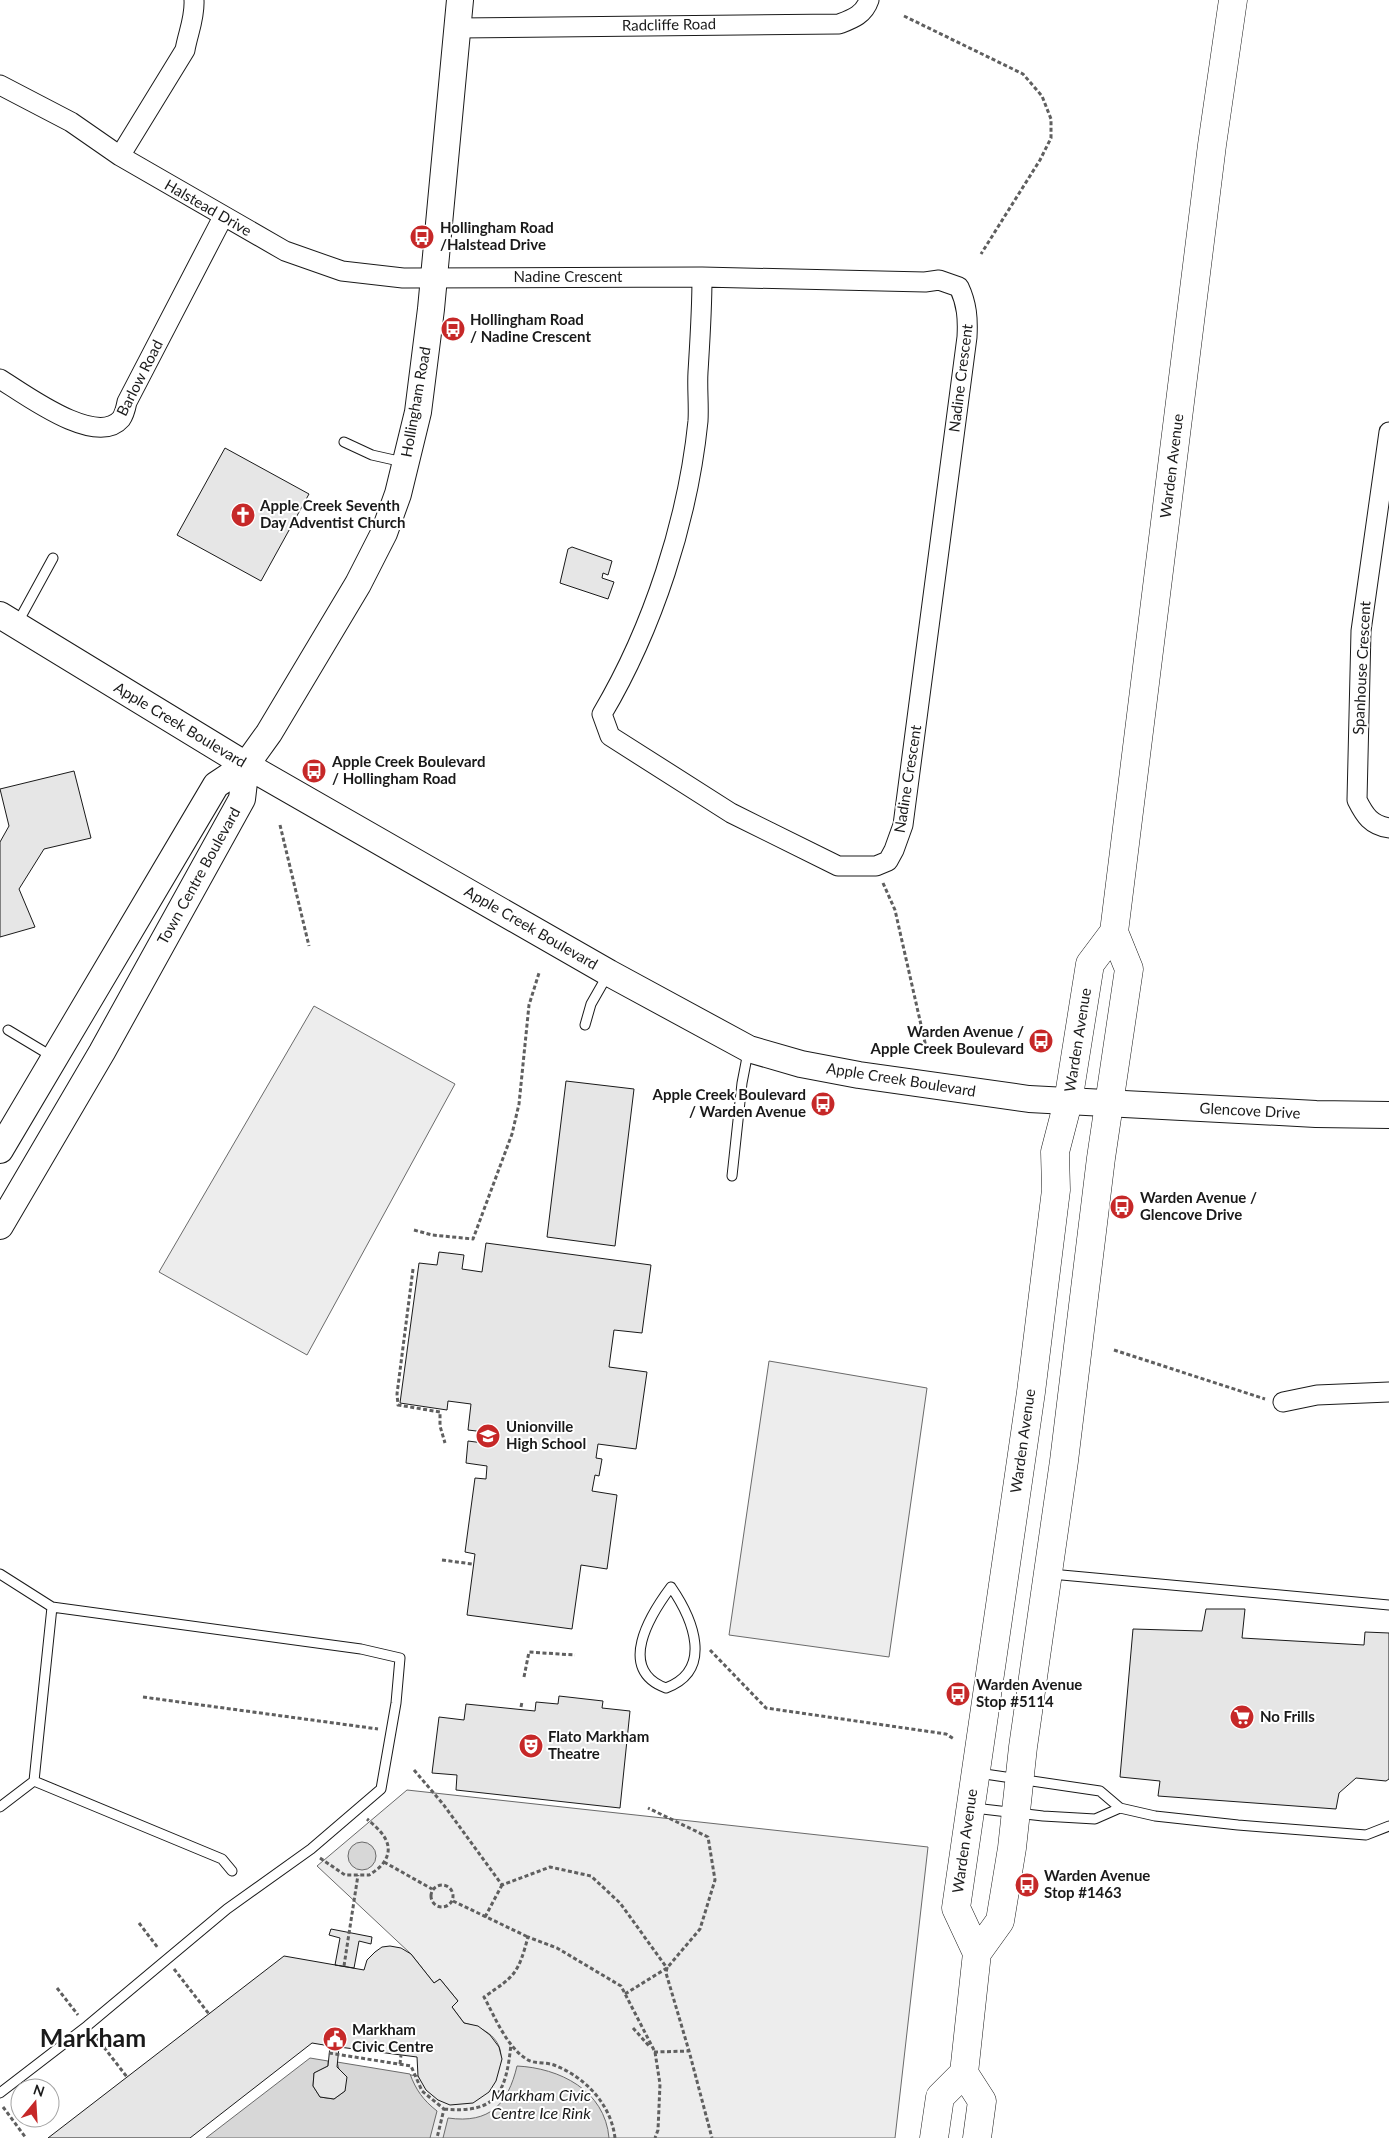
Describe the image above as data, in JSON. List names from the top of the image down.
{
  "streets": {
    "main road": [
      "Hollingham Road",
      "Warden Avenue",
      "Apple Creek Boulevard",
      "Town Centre Boulevard",
      "Glencove Drive"
    ],
    "street": [
      "Radcliffe Road",
      "Halstead Drive",
      "Nadine Crescent",
      "Barlow Road",
      "Spanhouse Crescent"
    ]
  },
  "crossings": [
    ["Radcliffe Road", "Hollingham Road"],
    ["Halstead Drive", "Nadine Crescent"],
    ["Halstead Drive", "Barlow Road"],
    ["Halstead Drive", "Hollingham Road"],
    ["Nadine Crescent", "Hollingham Road"],
    ["Hollingham Road", "Apple Creek Boulevard"],
    ["Hollingham Road", "Town Centre Boulevard"],
    ["Warden Avenue", "Apple Creek Boulevard"],
    ["Warden Avenue", "Glencove Drive"],
    ["Apple Creek Boulevard", "Town Centre Boulevard"],
    ["Apple Creek Boulevard", "Glencove Drive"]
  ],
  "districts": ["Markham"],
  "water": ["Markham Civic Centre Ice Rink"],
  "places": {
    "bus stop": [
      "Hollingham Road /Halstead Drive",
      "Hollingham Road / Nadine Crescent",
      "Apple Creek Boulevard / Hollingham Road",
      "Warden Avenue / Apple Creek Boulevard",
      "Apple Creek Boulevard / Warden Avenue",
      "Warden Avenue / Glencove Drive",
      "Warden Avenue Stop #5114",
      "Warden Avenue Stop #1463"
    ],
    "church": ["Apple Creek Seventh Day Adventist Church"],
    "school or university": ["Unionville High School"],
    "supermarket": ["No Frills"],
    "theatre": ["Flato Markham Theatre"],
    "public building": ["Markham Civic Centre"]
  },
  "north": "top"
}
